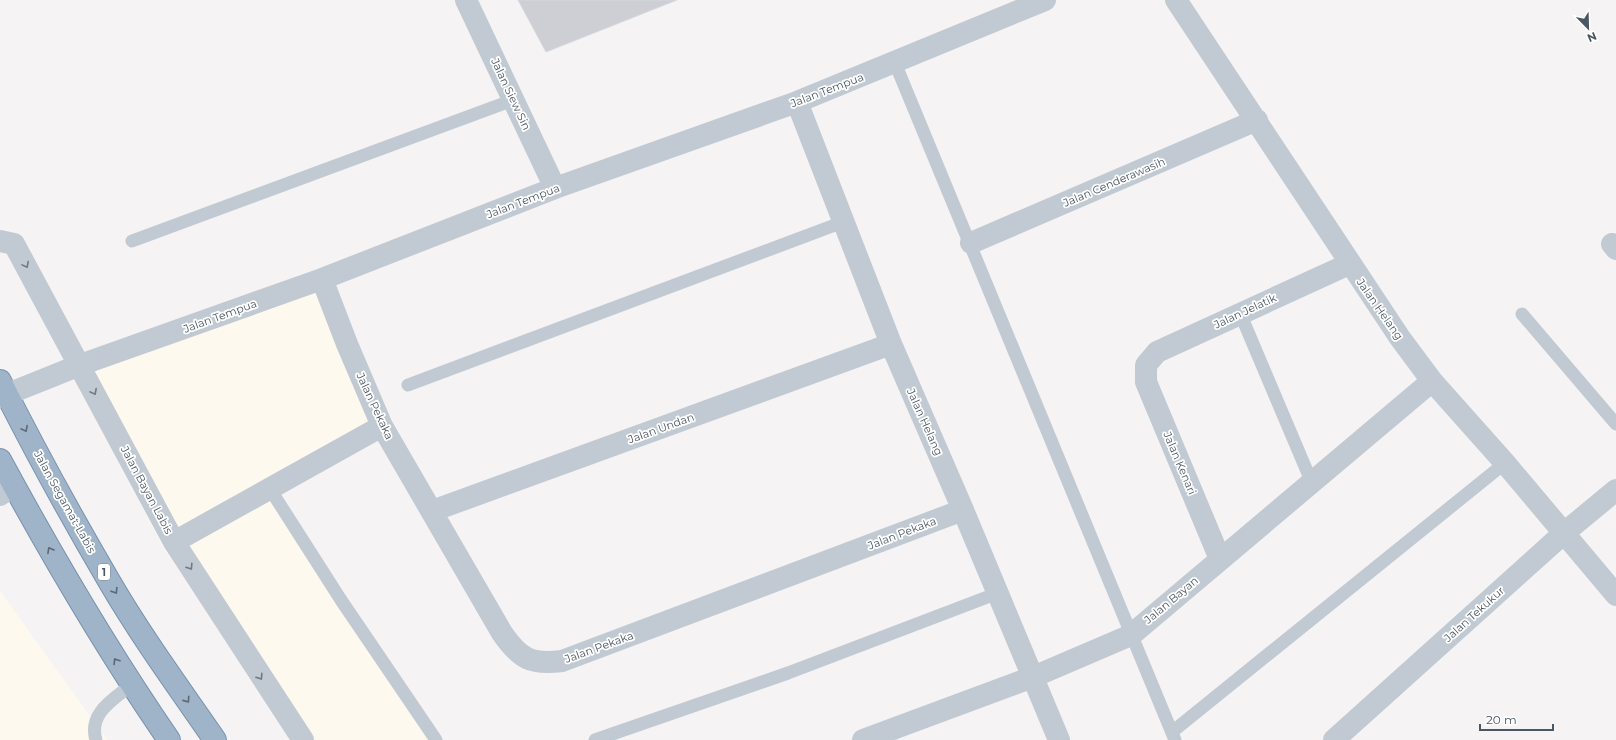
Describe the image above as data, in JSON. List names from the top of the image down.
{
  "streets": {
    "highway": ["Jalan Segamat-Labis", "1"],
    "street": [
      "Jalan Tempua",
      "Jalan Siew Sin",
      "Jalan Cenderawasih",
      "Jalan Helang",
      "Jalan Jelatik",
      "Jalan Pekaka",
      "Jalan Undan",
      "Jalan Kenari",
      "Jalan Bayan Labis",
      "Jalan Bayan",
      "Jalan Tekukur"
    ]
  },
  "crossings": [
    ["Jalan Tempua", "Jalan Siew Sin"],
    ["Jalan Tempua", "Jalan Helang"],
    ["Jalan Tempua", "Jalan Pekaka"],
    ["Jalan Tempua", "Jalan Bayan Labis"],
    ["Jalan Tempua", "Jalan Segamat-Labis"],
    ["Jalan Cenderawasih", "Jalan Helang"],
    ["Jalan Helang", "Jalan Jelatik"],
    ["Jalan Helang", "Jalan Pekaka"],
    ["Jalan Helang", "Jalan Undan"],
    ["Jalan Helang", "Jalan Bayan"],
    ["Jalan Helang", "Jalan Tekukur"],
    ["Jalan Jelatik", "Jalan Kenari"],
    ["Jalan Pekaka", "Jalan Undan"],
    ["Jalan Kenari", "Jalan Bayan"]
  ],
  "one_way": ["Jalan Bayan Labis"],
  "scale_bar": "20 m",
  "north": "bottom right"
}
